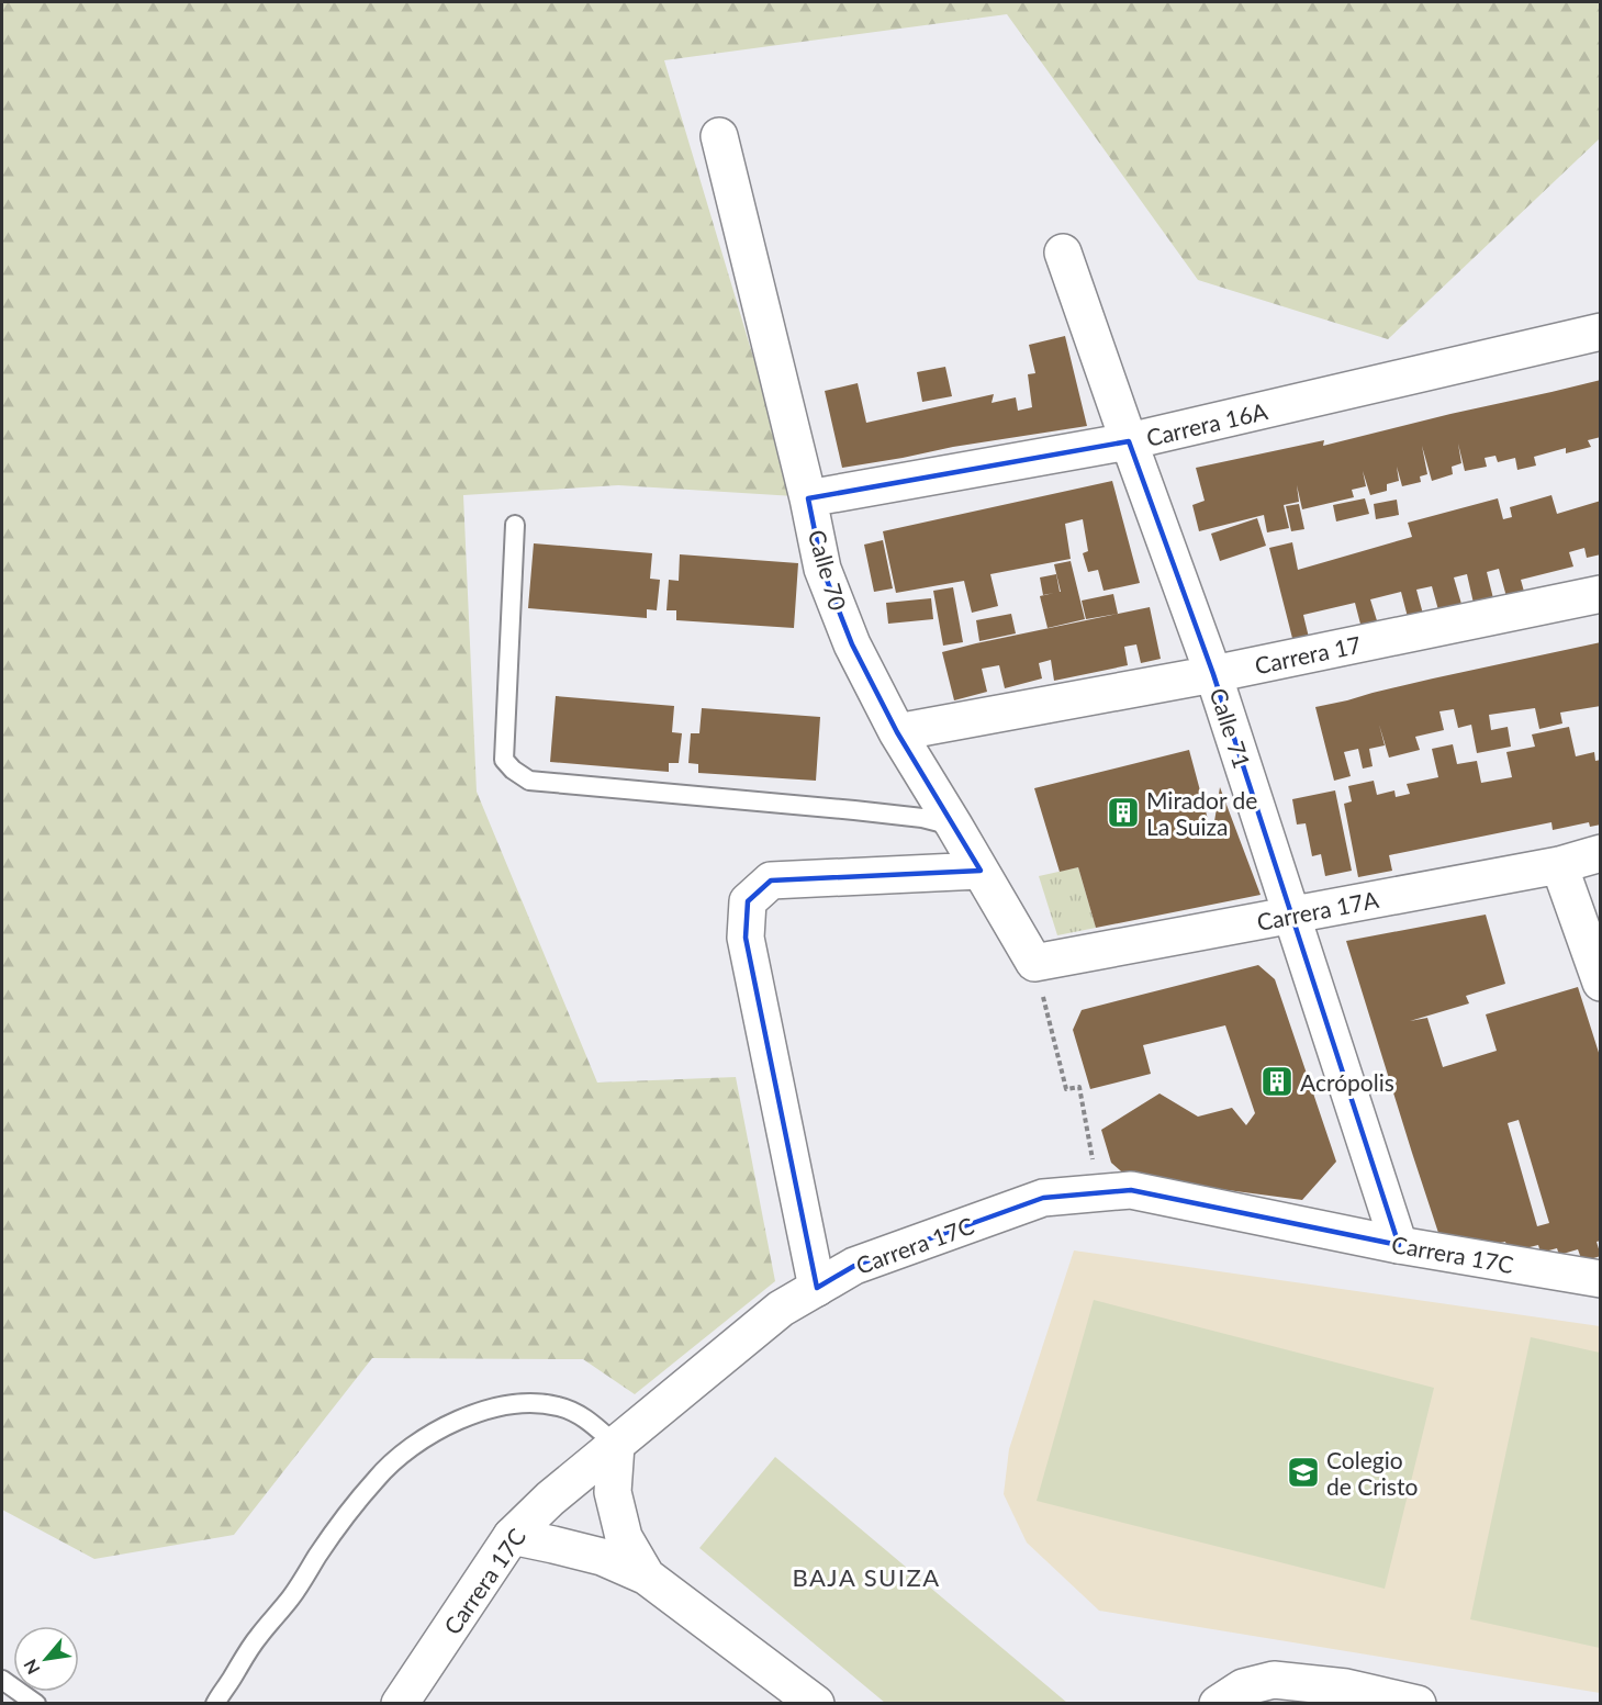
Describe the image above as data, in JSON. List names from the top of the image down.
{
  "streets": {
    "street": [
      "Carrera 16A",
      "Calle 70",
      "Carrera 17",
      "Calle 71",
      "Carrera 17A",
      "Carrera 17C"
    ]
  },
  "crossings": [
    ["Carrera 16A", "Calle 70"],
    ["Carrera 16A", "Calle 71"],
    ["Calle 70", "Carrera 17"],
    ["Calle 70", "Carrera 17A"],
    ["Carrera 17", "Calle 71"],
    ["Calle 71", "Carrera 17A"],
    ["Calle 71", "Carrera 17C"]
  ],
  "districts": ["BAJA SUIZA"],
  "places": {
    "building": ["Mirador de La Suiza", "Acrópolis"],
    "school or university": ["Colegio de Cristo"]
  },
  "north": "bottom left"
}
